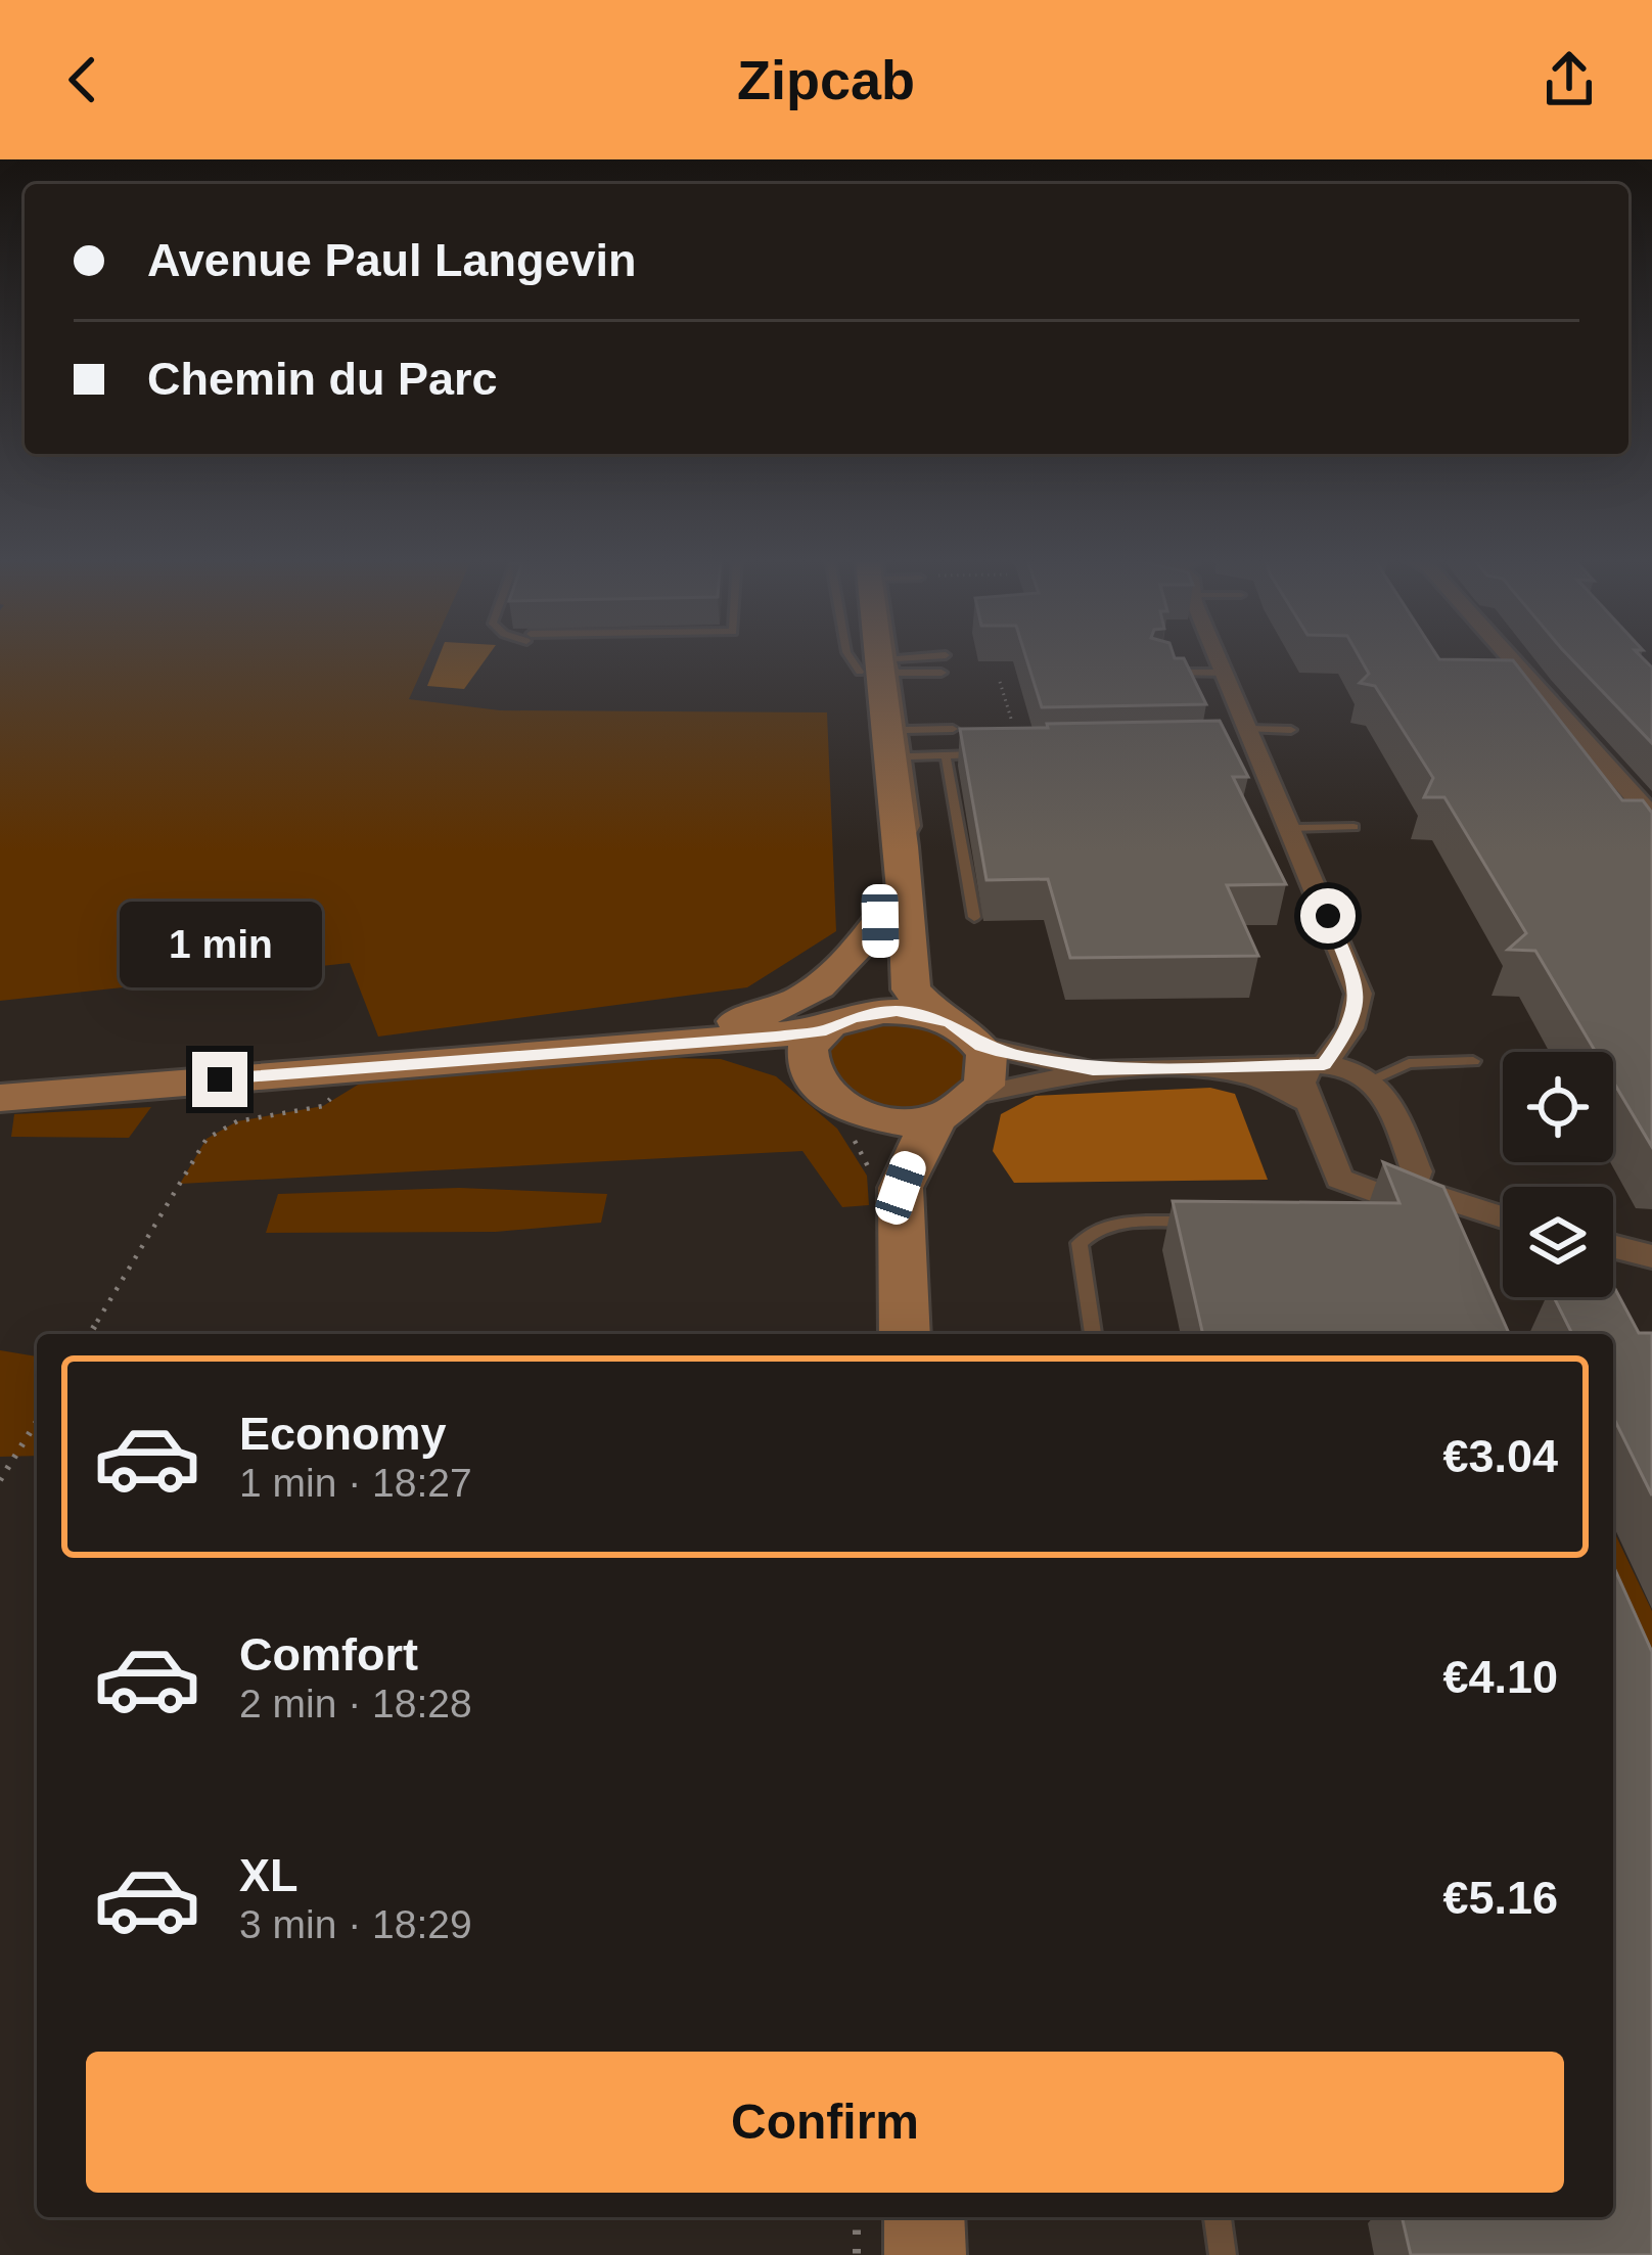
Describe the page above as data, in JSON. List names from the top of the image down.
{
  "page": {
    "header": "Zipcab",
    "banner": ["Avenue Paul Langevin", "Chemin du Parc"],
    "bubble": "1 min",
    "list": [
      {
        "name": "Economy",
        "note": "1 min · 18:27",
        "value": "€3.04"
      },
      {
        "name": "Comfort",
        "note": "2 min · 18:28",
        "value": "€4.10"
      },
      {
        "name": "XL",
        "note": "3 min · 18:29",
        "value": "€5.16"
      }
    ],
    "buttons": "Confirm"
  }
}
